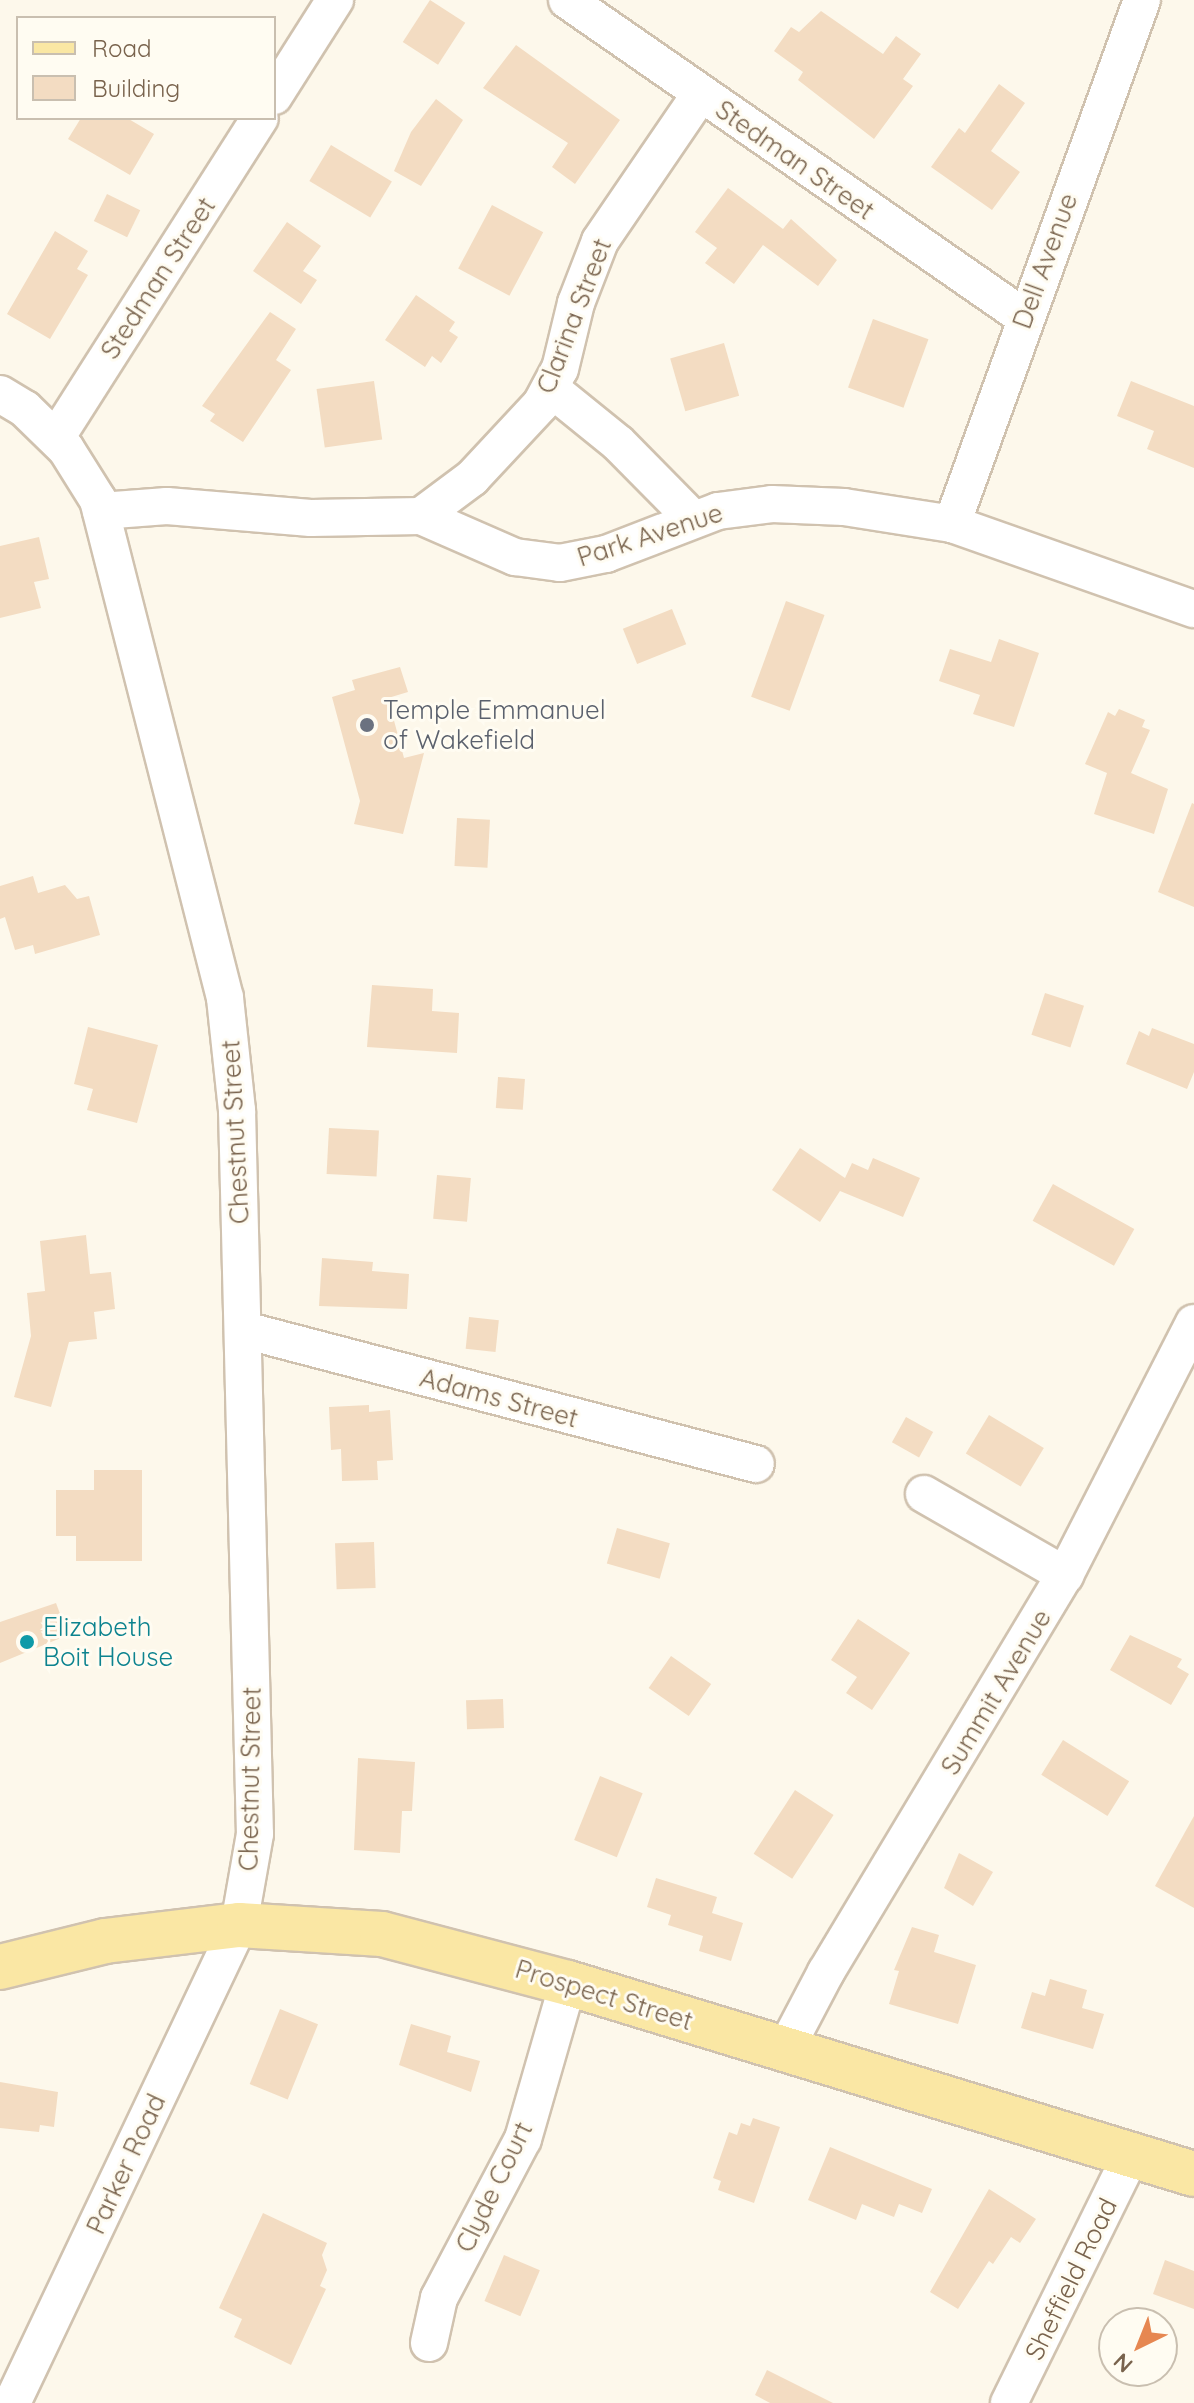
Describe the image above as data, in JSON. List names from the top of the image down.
{
  "streets": {
    "main road": ["Prospect Street"],
    "street": [
      "Stedman Street",
      "Dell Avenue",
      "Clarina Street",
      "Park Avenue",
      "Chestnut Street",
      "Adams Street",
      "Summit Avenue",
      "Parker Road",
      "Clyde Court",
      "Sheffield Road"
    ]
  },
  "crossings": [
    ["Stedman Street", "Dell Avenue"],
    ["Stedman Street", "Clarina Street"],
    ["Stedman Street", "Chestnut Street"],
    ["Dell Avenue", "Park Avenue"],
    ["Clarina Street", "Park Avenue"],
    ["Park Avenue", "Chestnut Street"],
    ["Chestnut Street", "Adams Street"],
    ["Chestnut Street", "Prospect Street"],
    ["Chestnut Street", "Parker Road"],
    ["Summit Avenue", "Prospect Street"],
    ["Prospect Street", "Parker Road"],
    ["Prospect Street", "Clyde Court"],
    ["Prospect Street", "Sheffield Road"]
  ],
  "places": ["Temple Emmanuel of Wakefield", "Elizabeth Boit House"],
  "legend": ["Road", "Building"],
  "north": "bottom left"
}
